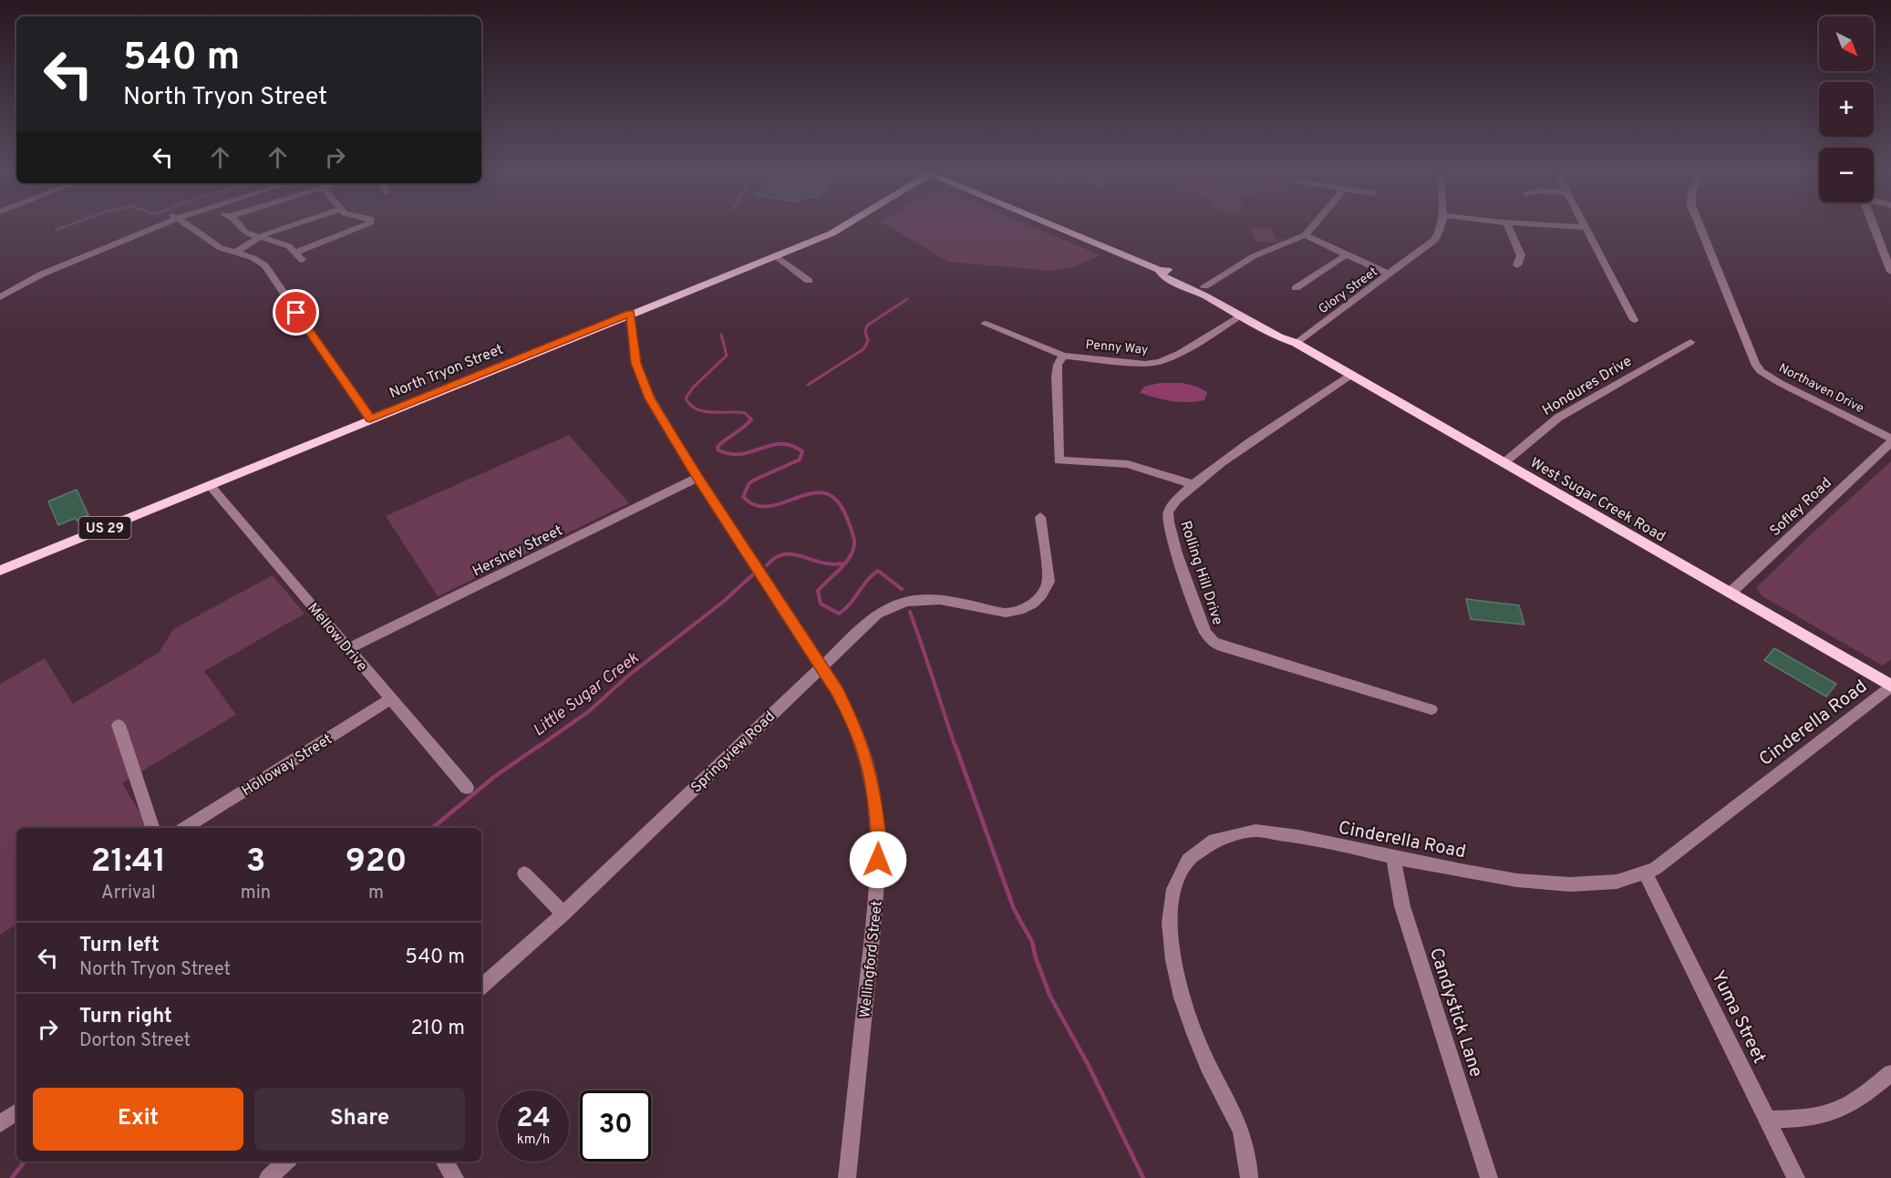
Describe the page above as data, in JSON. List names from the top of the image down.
{
  "streets": {
    "main road": ["North Tryon Street", "West Sugar Creek Road", "US 29"],
    "street": [
      "Glory Street",
      "Penny Way",
      "Hondures Drive",
      "Northaven Drive",
      "Sofley Road",
      "Hershey Street",
      "Rolling Hill Drive",
      "Mellow Drive",
      "Cinderella Road",
      "Springview Road",
      "Holloway Street",
      "Wellingford Street",
      "Candystick Lane",
      "Yuma Street"
    ]
  },
  "crossings": [
    ["Glory Street", "West Sugar Creek Road"],
    ["Penny Way", "West Sugar Creek Road"],
    ["North Tryon Street", "Mellow Drive"],
    ["North Tryon Street", "Wellingford Street"],
    ["Hondures Drive", "West Sugar Creek Road"],
    ["Northaven Drive", "Sofley Road"],
    ["West Sugar Creek Road", "Sofley Road"],
    ["West Sugar Creek Road", "Rolling Hill Drive"],
    ["West Sugar Creek Road", "Cinderella Road"],
    ["Hershey Street", "Mellow Drive"],
    ["Hershey Street", "Wellingford Street"],
    ["Mellow Drive", "Holloway Street"],
    ["Cinderella Road", "Candystick Lane"],
    ["Cinderella Road", "Yuma Street"],
    ["Springview Road", "Wellingford Street"]
  ],
  "water": ["Little Sugar Creek"],
  "north": "bottom right",
  "page": {
    "map_buttons": ["+", "−"],
    "turn": ["540 m", "North Tryon Street"],
    "eta": [
      "21:41",
      "Arrival",
      "3",
      "min",
      "920",
      "m"
    ],
    "list": [
      {
        "name": "Turn left",
        "note": "North Tryon Street",
        "value": "540 m"
      },
      {
        "name": "Turn right",
        "note": "Dorton Street",
        "value": "210 m"
      }
    ],
    "buttons": ["Exit", "Share"],
    "speed": "24 km/h",
    "limit": "30"
  }
}
